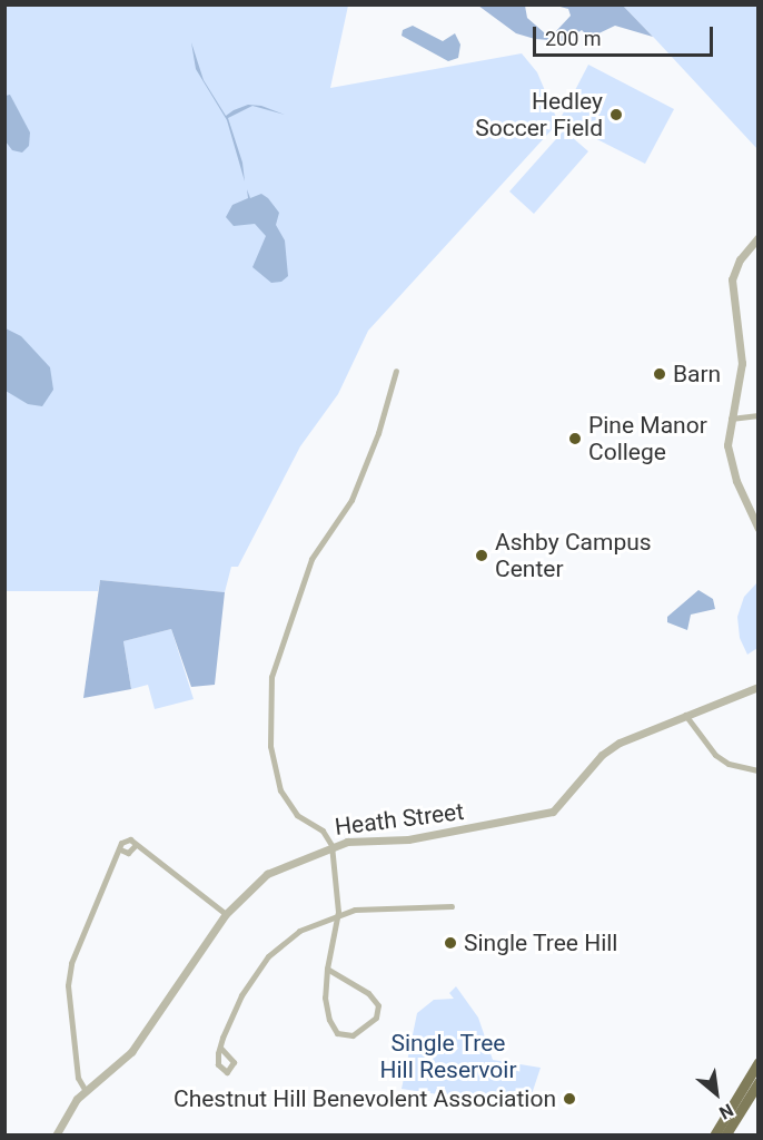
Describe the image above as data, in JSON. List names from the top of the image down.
{
  "streets": {
    "street": ["Heath Street"]
  },
  "parks": ["Single Tree Hill Reservoir"],
  "places": [
    "Hedley Soccer Field",
    "Barn",
    "Pine Manor College",
    "Ashby Campus Center",
    "Single Tree Hill",
    "Chestnut Hill Benevolent Association"
  ],
  "scale_bar": "200 m",
  "north": "bottom right"
}
